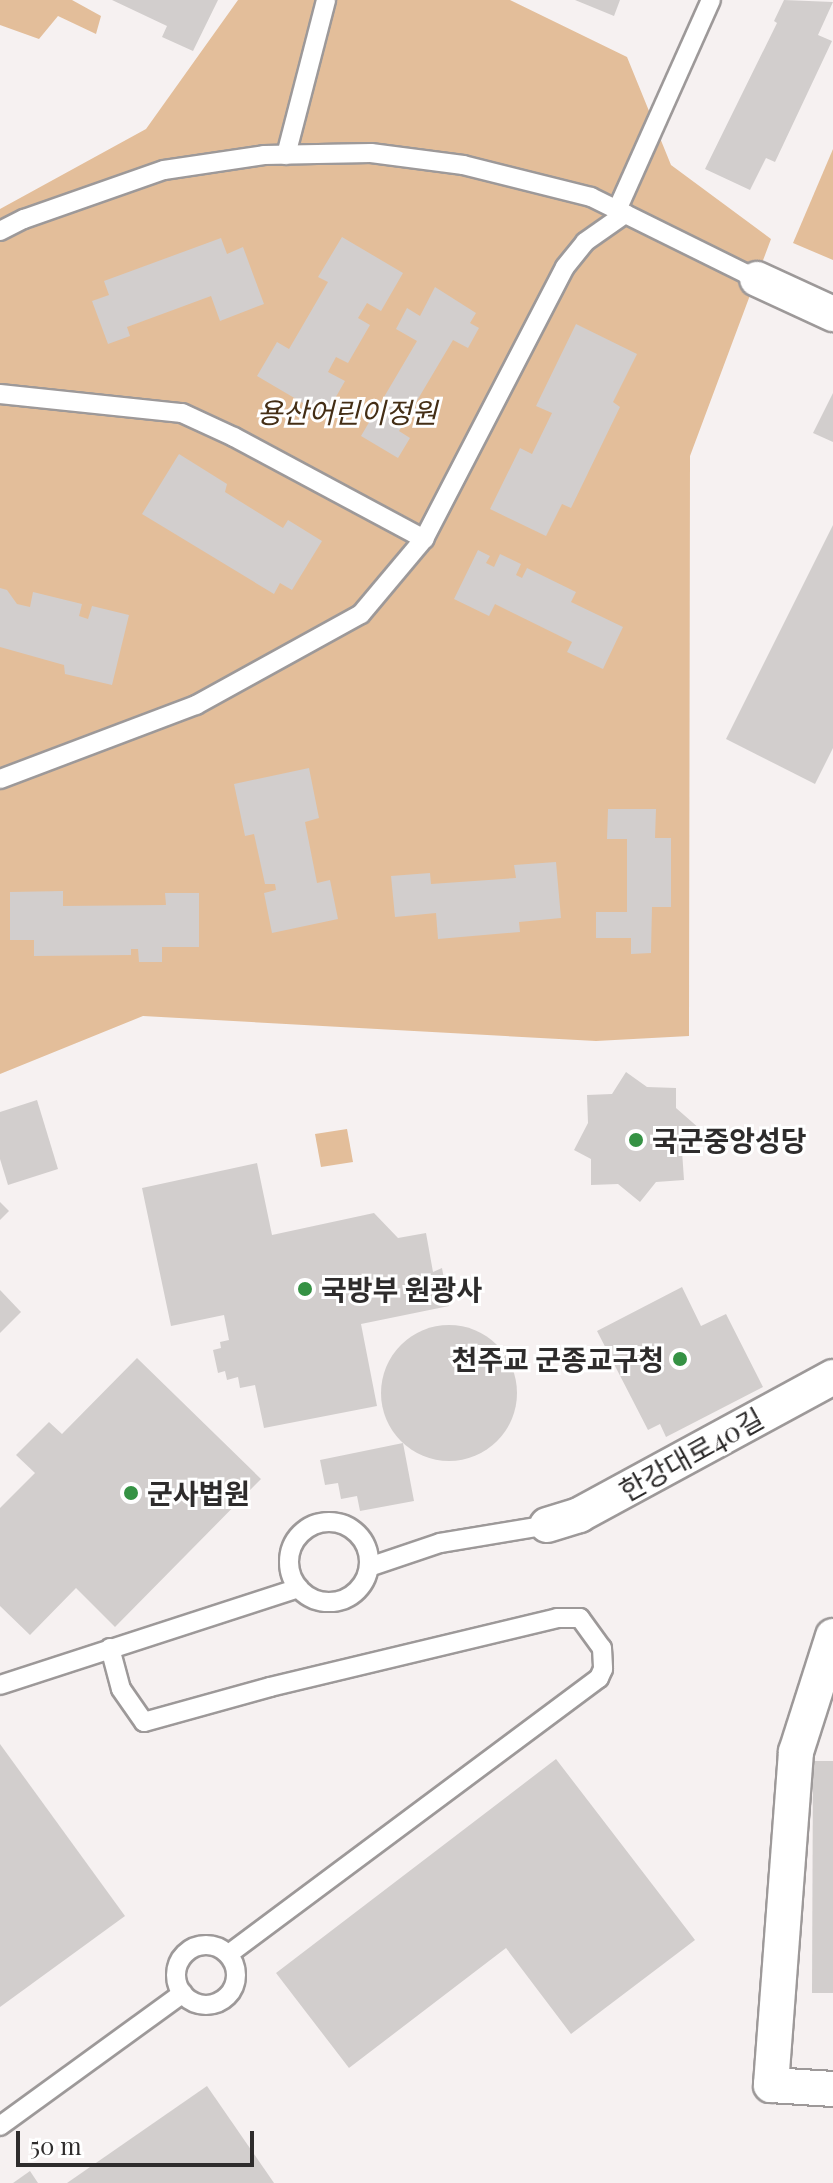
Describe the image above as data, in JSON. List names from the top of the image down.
{
  "streets": {
    "street": ["한강대로40길"]
  },
  "parks": ["용산어린이정원"],
  "places": [
    "국군중앙성당",
    "국방부 원광사",
    "천주교 군종교구청",
    "군사법원"
  ],
  "scale_bar": "50 m"
}
